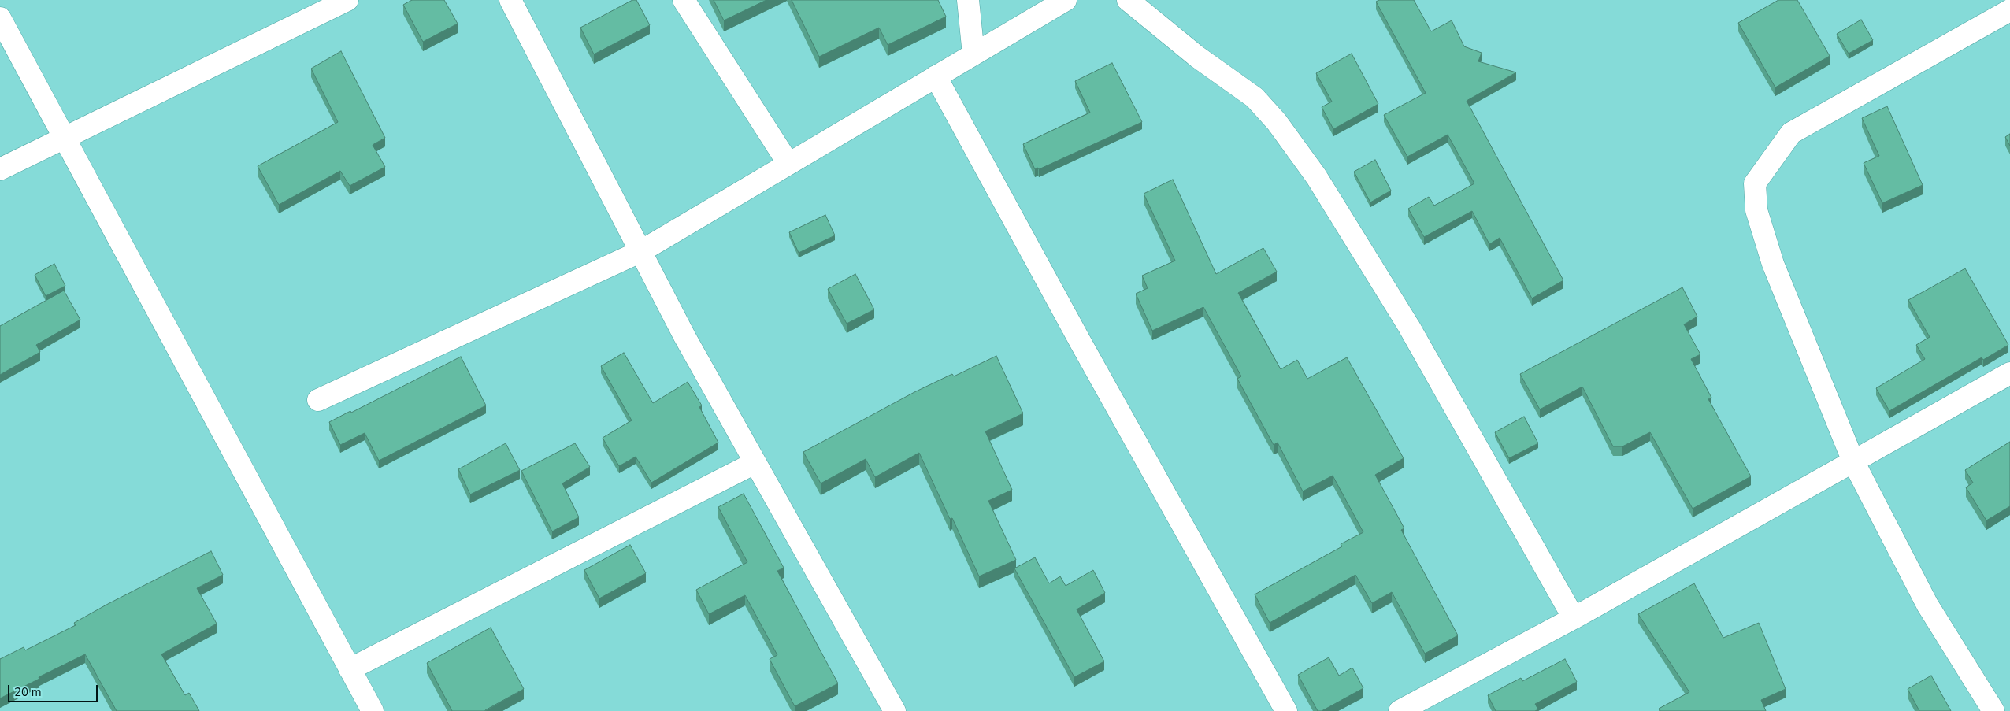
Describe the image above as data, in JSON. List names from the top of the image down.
{
  "scale_bar": "20 m"
}
